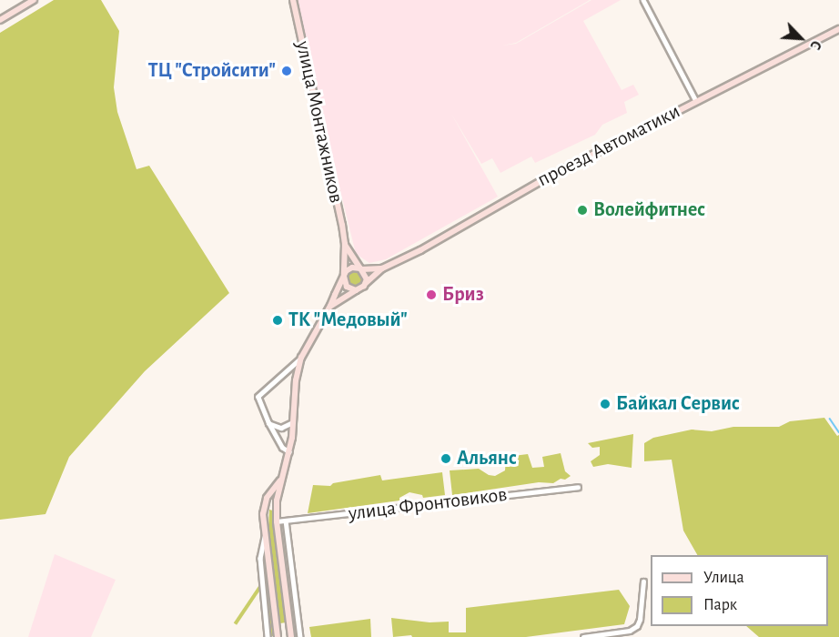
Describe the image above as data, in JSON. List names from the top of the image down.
{
  "streets": {
    "main road": ["улица Монтажников", "проезд Автоматики"],
    "street": ["улица Фронтовиков"]
  },
  "crossings": [
    ["улица Монтажников", "проезд Автоматики"],
    ["улица Монтажников", "улица Фронтовиков"]
  ],
  "places": [
    "ТЦ \"Стройсити\"",
    "Волейфитнес",
    "Бриз",
    "ТК \"Медовый\"",
    "Байкал Сервис",
    "Альянс"
  ],
  "legend": ["Улица", "Парк"],
  "north": "bottom right"
}
